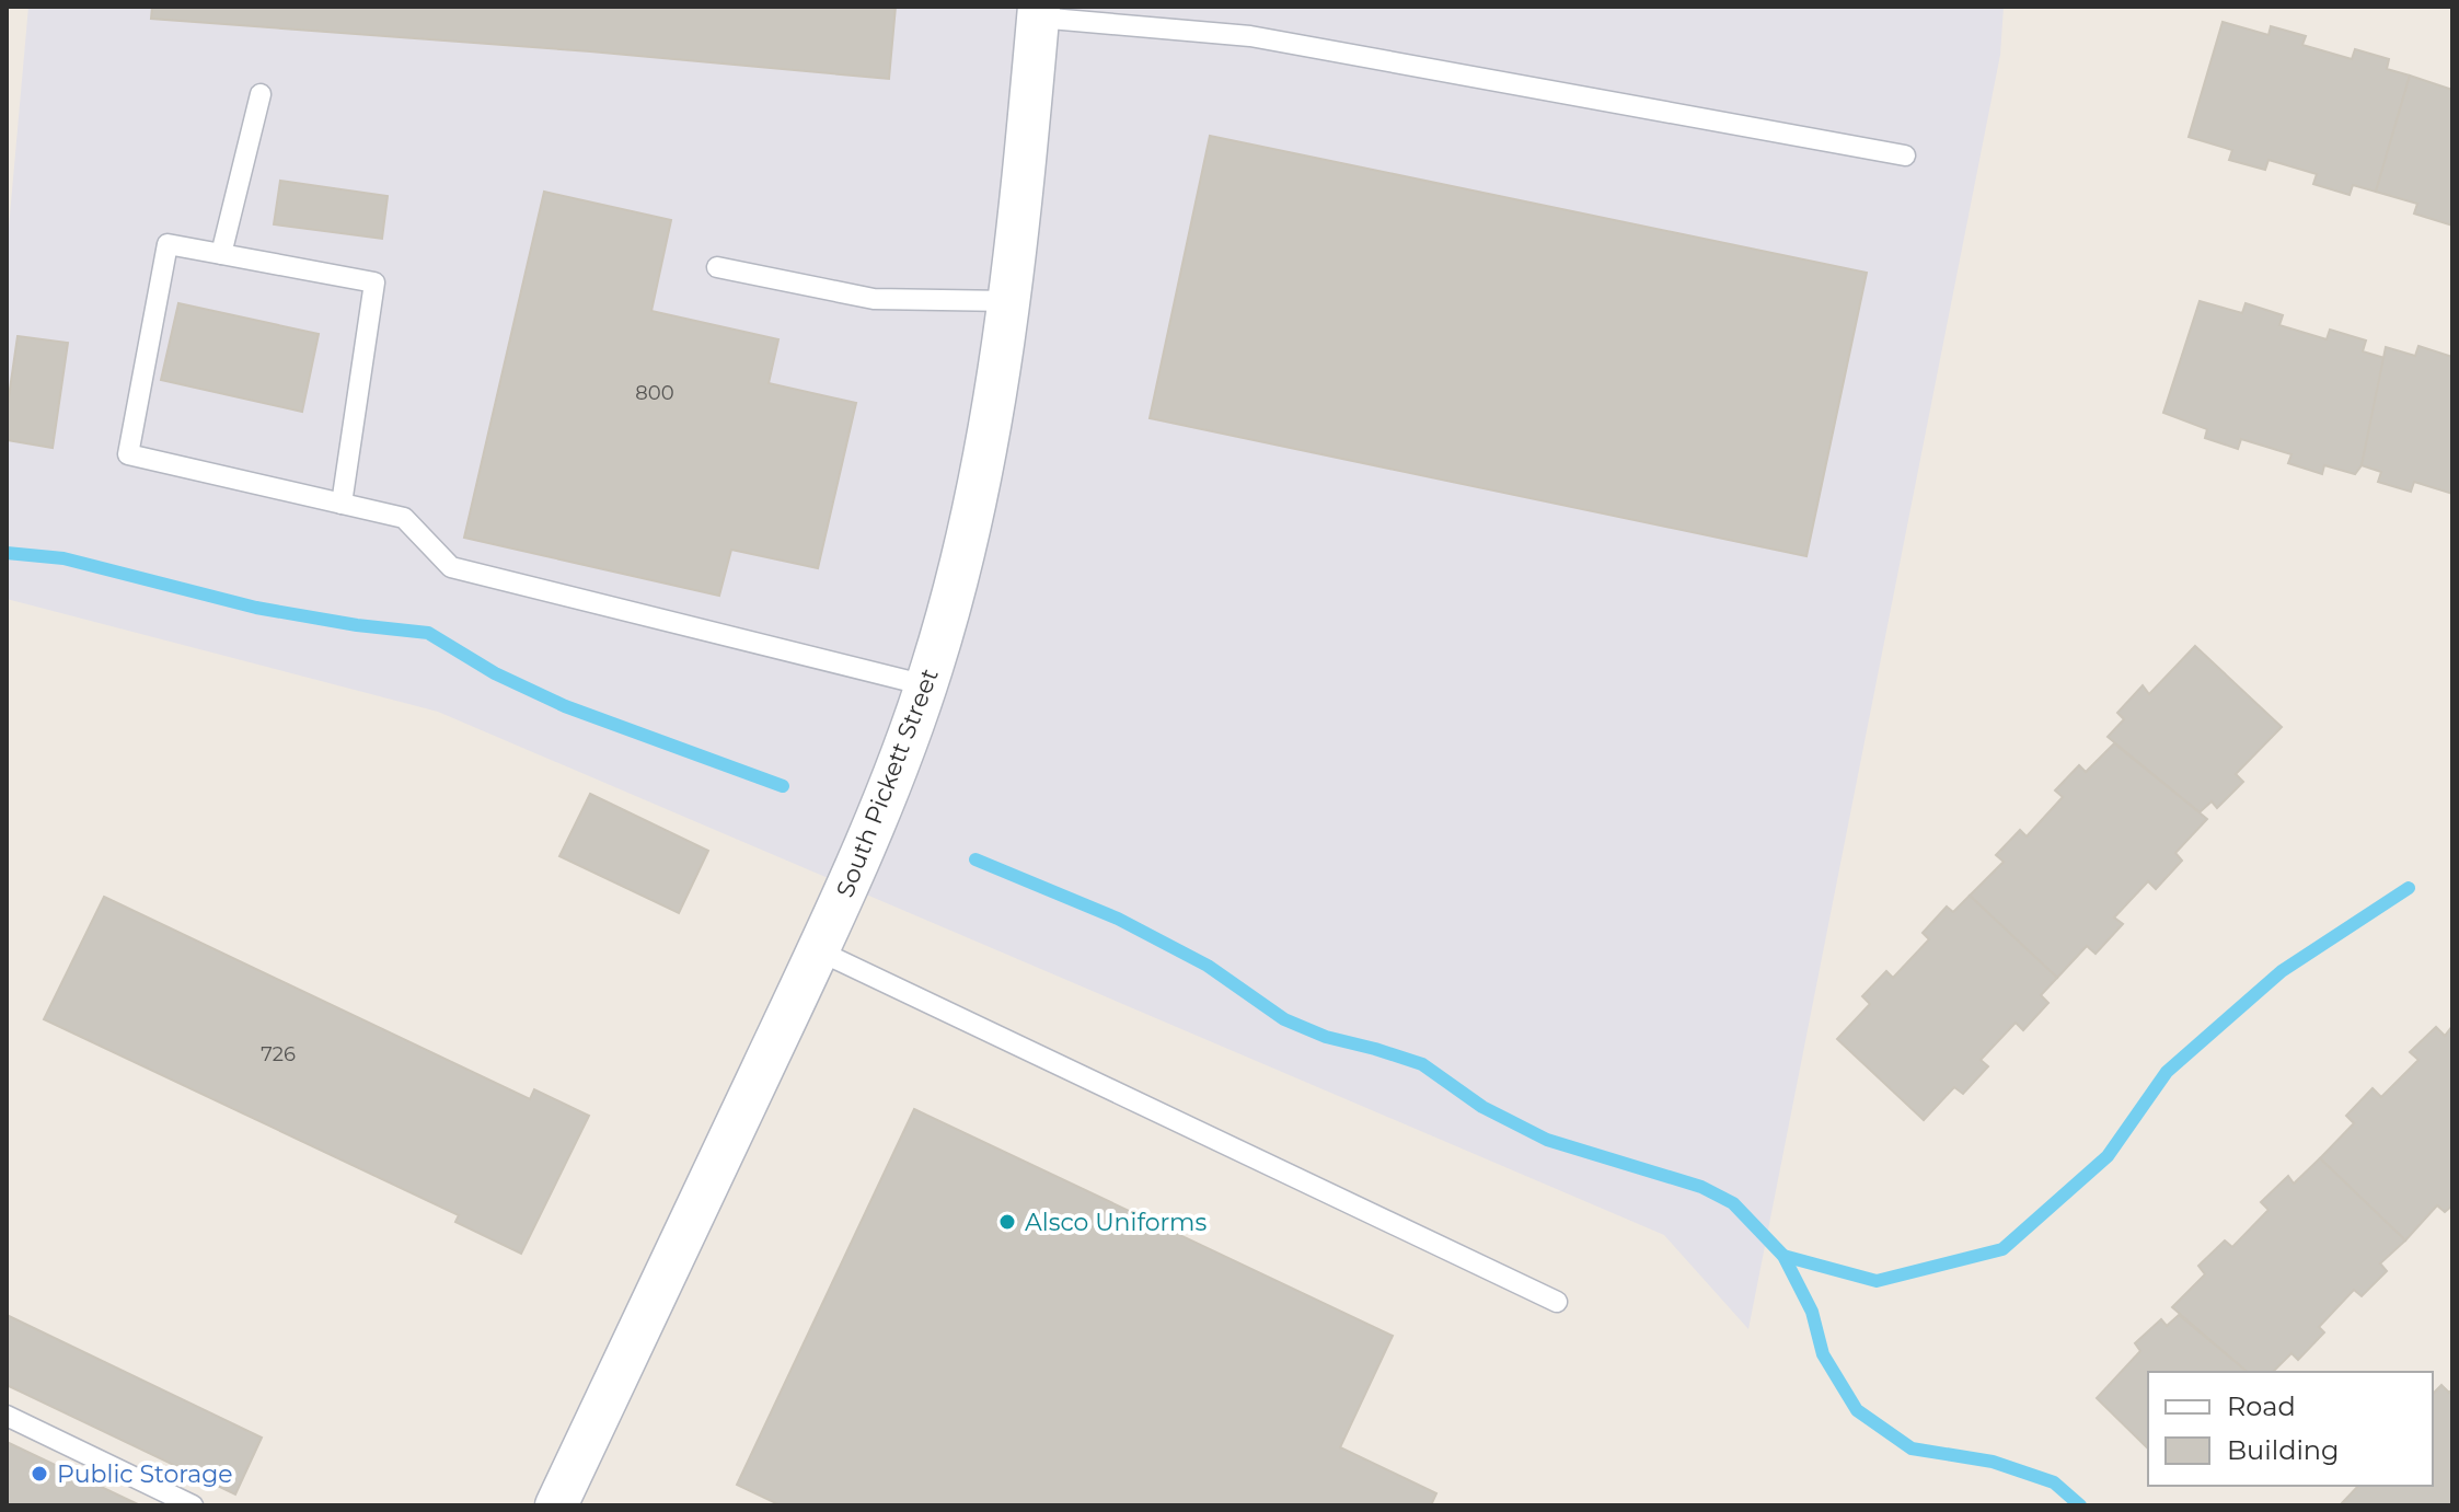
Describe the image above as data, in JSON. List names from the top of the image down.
{
  "streets": {
    "street": ["South Pickett Street"]
  },
  "places": ["Alsco Uniforms", "Public Storage"],
  "house_numbers": ["800", "726"],
  "legend": ["Road", "Building"]
}
